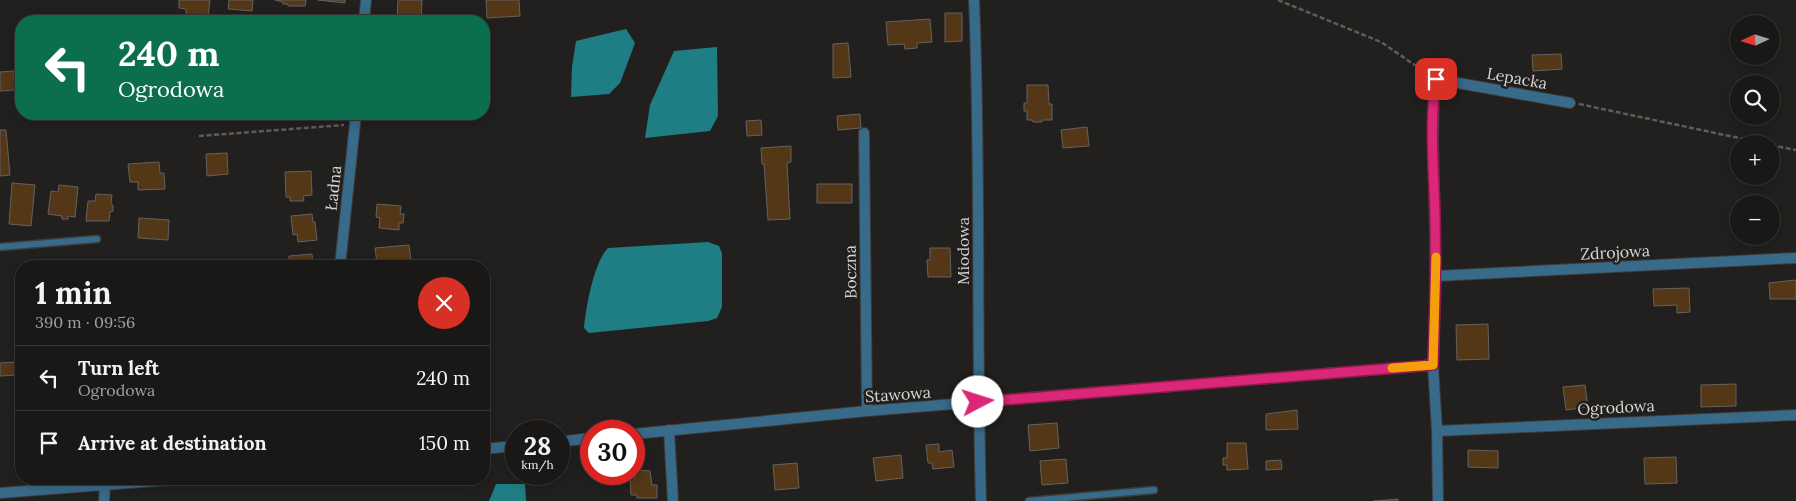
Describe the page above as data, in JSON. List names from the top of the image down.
{
  "streets": {
    "street": [
      "Lepacka",
      "Ładna",
      "Miodowa",
      "Zdrojowa",
      "Boczna",
      "Stawowa",
      "Ogrodowa"
    ]
  },
  "crossings": [
    ["Miodowa", "Stawowa"],
    ["Boczna", "Stawowa"]
  ],
  "north": "left",
  "page": {
    "map_buttons": ["+", "−"],
    "turn": ["240 m", "Ogrodowa"],
    "heading": ["1 min", "390 m · 09:56"],
    "list": [
      {
        "name": "Turn left",
        "note": "Ogrodowa",
        "value": "240 m"
      },
      {
        "name": "Arrive at destination",
        "value": "150 m"
      }
    ],
    "speed": "28 km/h",
    "limit": "30"
  }
}
